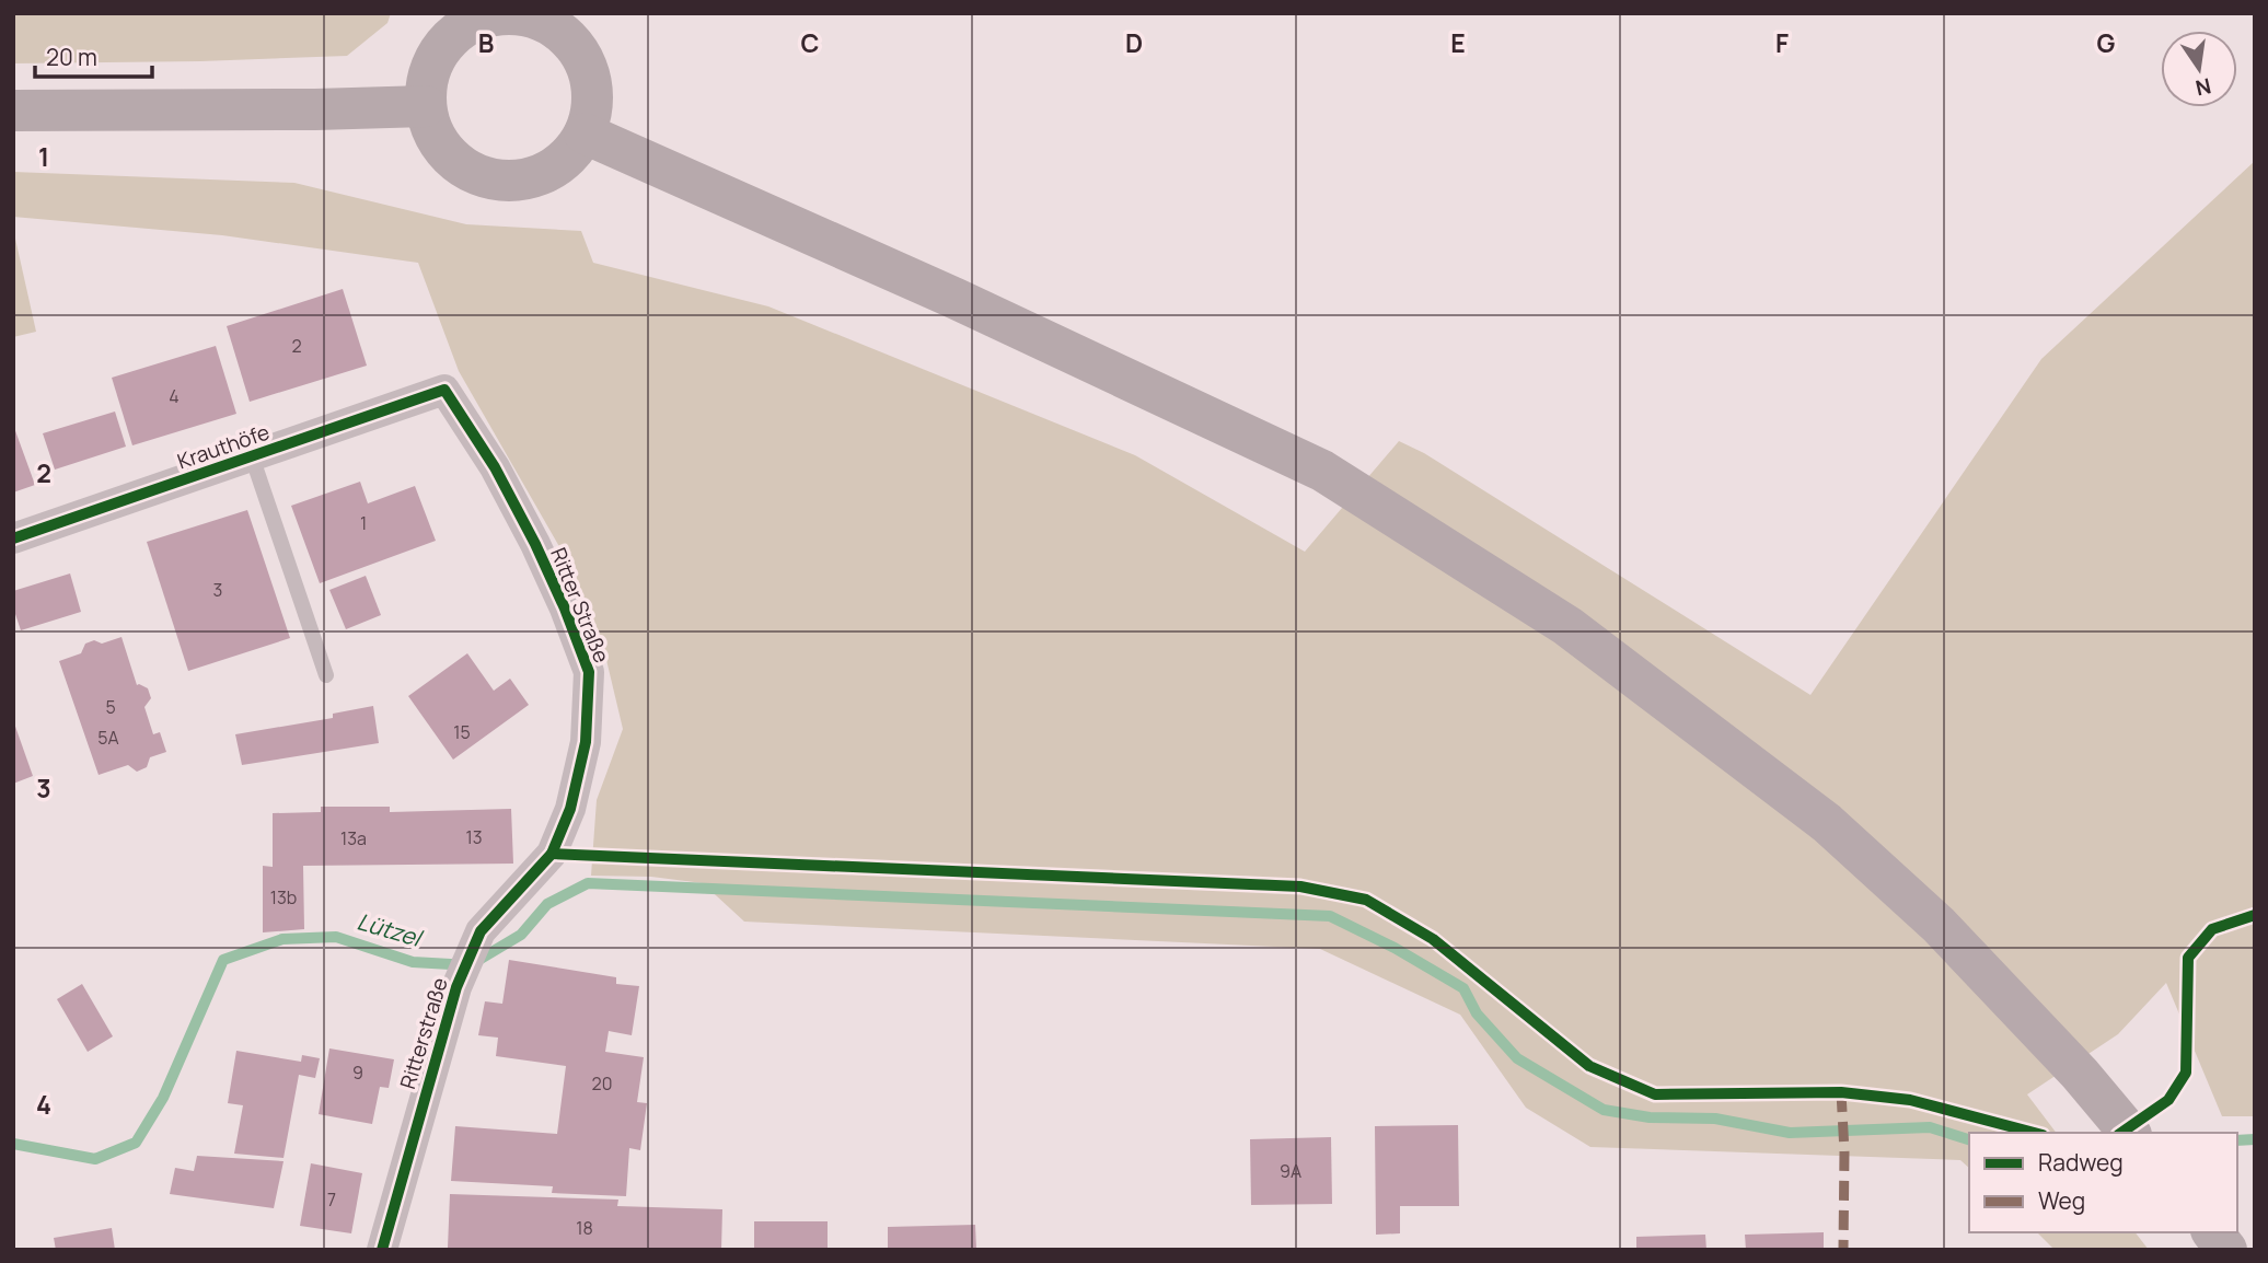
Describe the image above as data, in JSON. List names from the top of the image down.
{
  "streets": {
    "street": ["Krauthöfe", "Ritter Straße", "Ritterstraße"]
  },
  "crossings": [
    ["Krauthöfe", "Ritter Straße"],
    ["Ritter Straße", "Ritterstraße"]
  ],
  "water": ["Lützel"],
  "house_numbers": [
    "2",
    "4",
    "1",
    "3",
    "5",
    "15",
    "5A",
    "13",
    "13a",
    "13b",
    "9",
    "20",
    "9A",
    "7",
    "18"
  ],
  "legend": ["Radweg", "Weg"],
  "scale_bar": "20 m",
  "north": "bottom",
  "grid": {
    "columns": [
      "B",
      "C",
      "D",
      "E",
      "F",
      "G"
    ],
    "rows": [
      "1",
      "2",
      "3",
      "4"
    ]
  }
}
